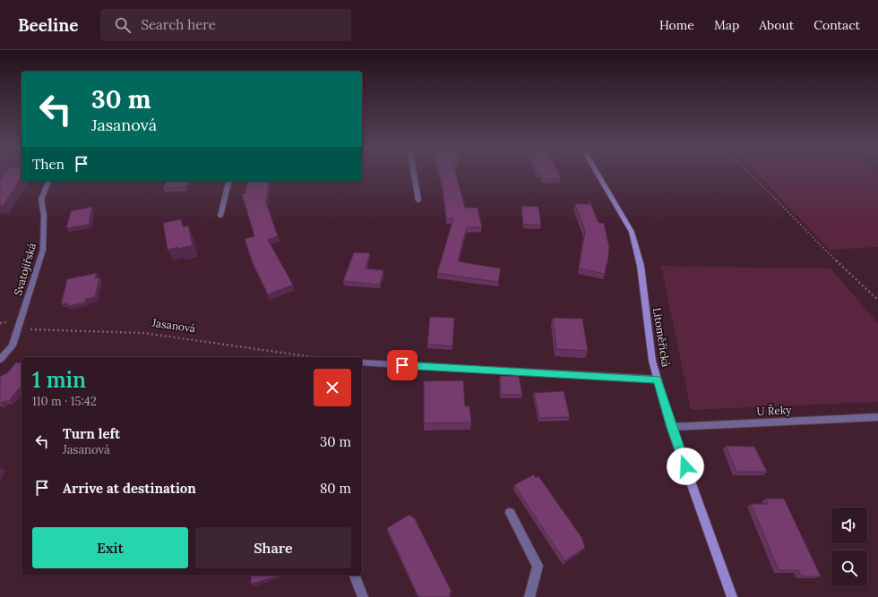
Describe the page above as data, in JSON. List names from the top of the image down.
{
  "streets": {
    "main road": ["Litoměřická"],
    "street": ["Svatojiřská", "U Řeky"],
    "path": ["Jasanová"]
  },
  "crossings": [
    ["Svatojiřská", "Jasanová"],
    ["Litoměřická", "U Řeky"]
  ],
  "page": {
    "header": "Beeline",
    "search": "Search here",
    "nav": [
      "Home",
      "Map",
      "About",
      "Contact"
    ],
    "turn": ["30 m", "Jasanová"],
    "then": "Then",
    "heading": ["1 min", "110 m · 15:42"],
    "list": [
      {
        "name": "Turn left",
        "note": "Jasanová",
        "value": "30 m"
      },
      {
        "name": "Arrive at destination",
        "value": "80 m"
      }
    ],
    "buttons": ["Exit", "Share"]
  }
}
